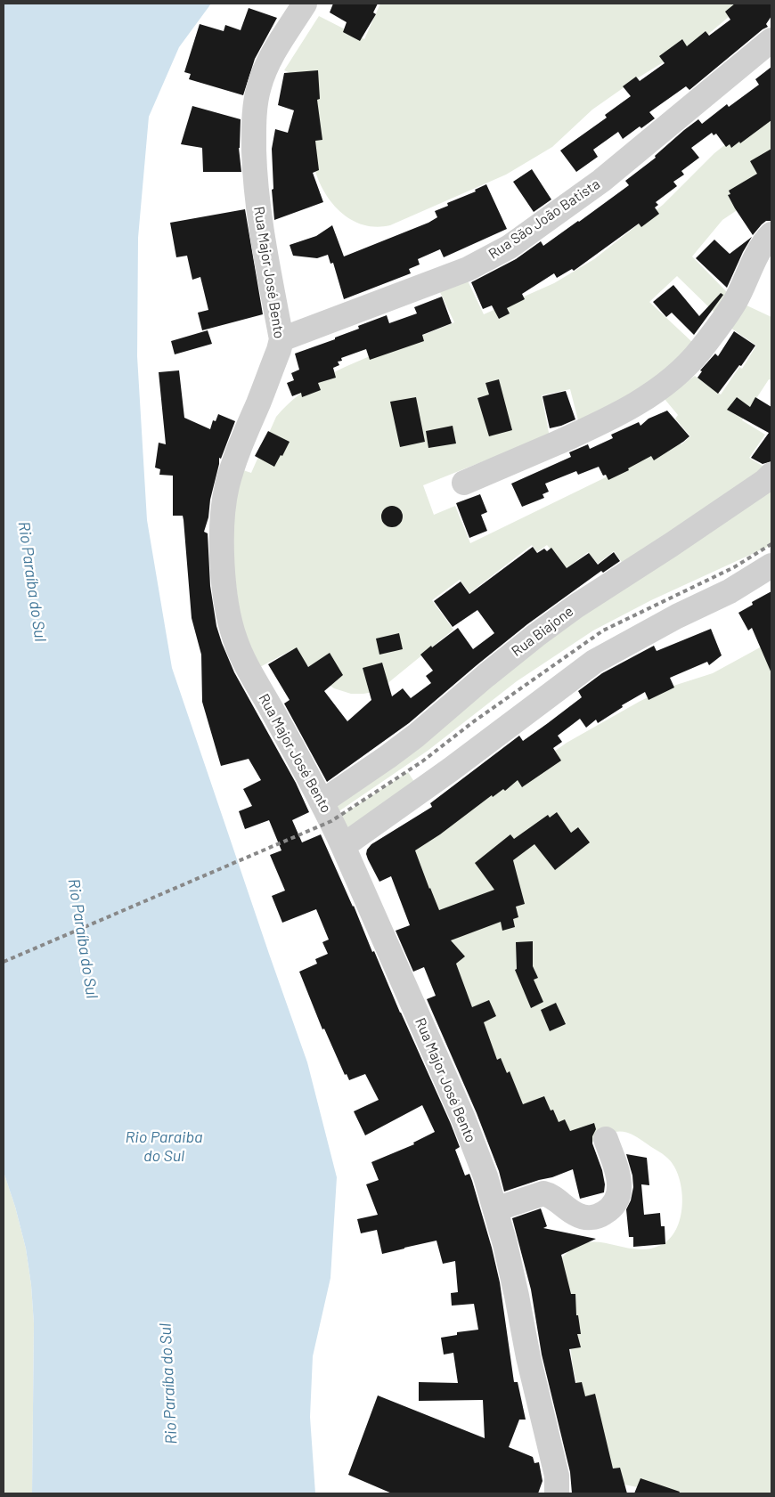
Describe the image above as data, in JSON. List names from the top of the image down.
{
  "streets": {
    "street": ["Rua São João Batista", "Rua Major José Bento", "Rua Biajone"]
  },
  "crossings": [
    ["Rua São João Batista", "Rua Major José Bento"],
    ["Rua Major José Bento", "Rua Biajone"]
  ],
  "water": ["Rio Paraíba do Sul", "Rio Paraiba do Sul"]
}
